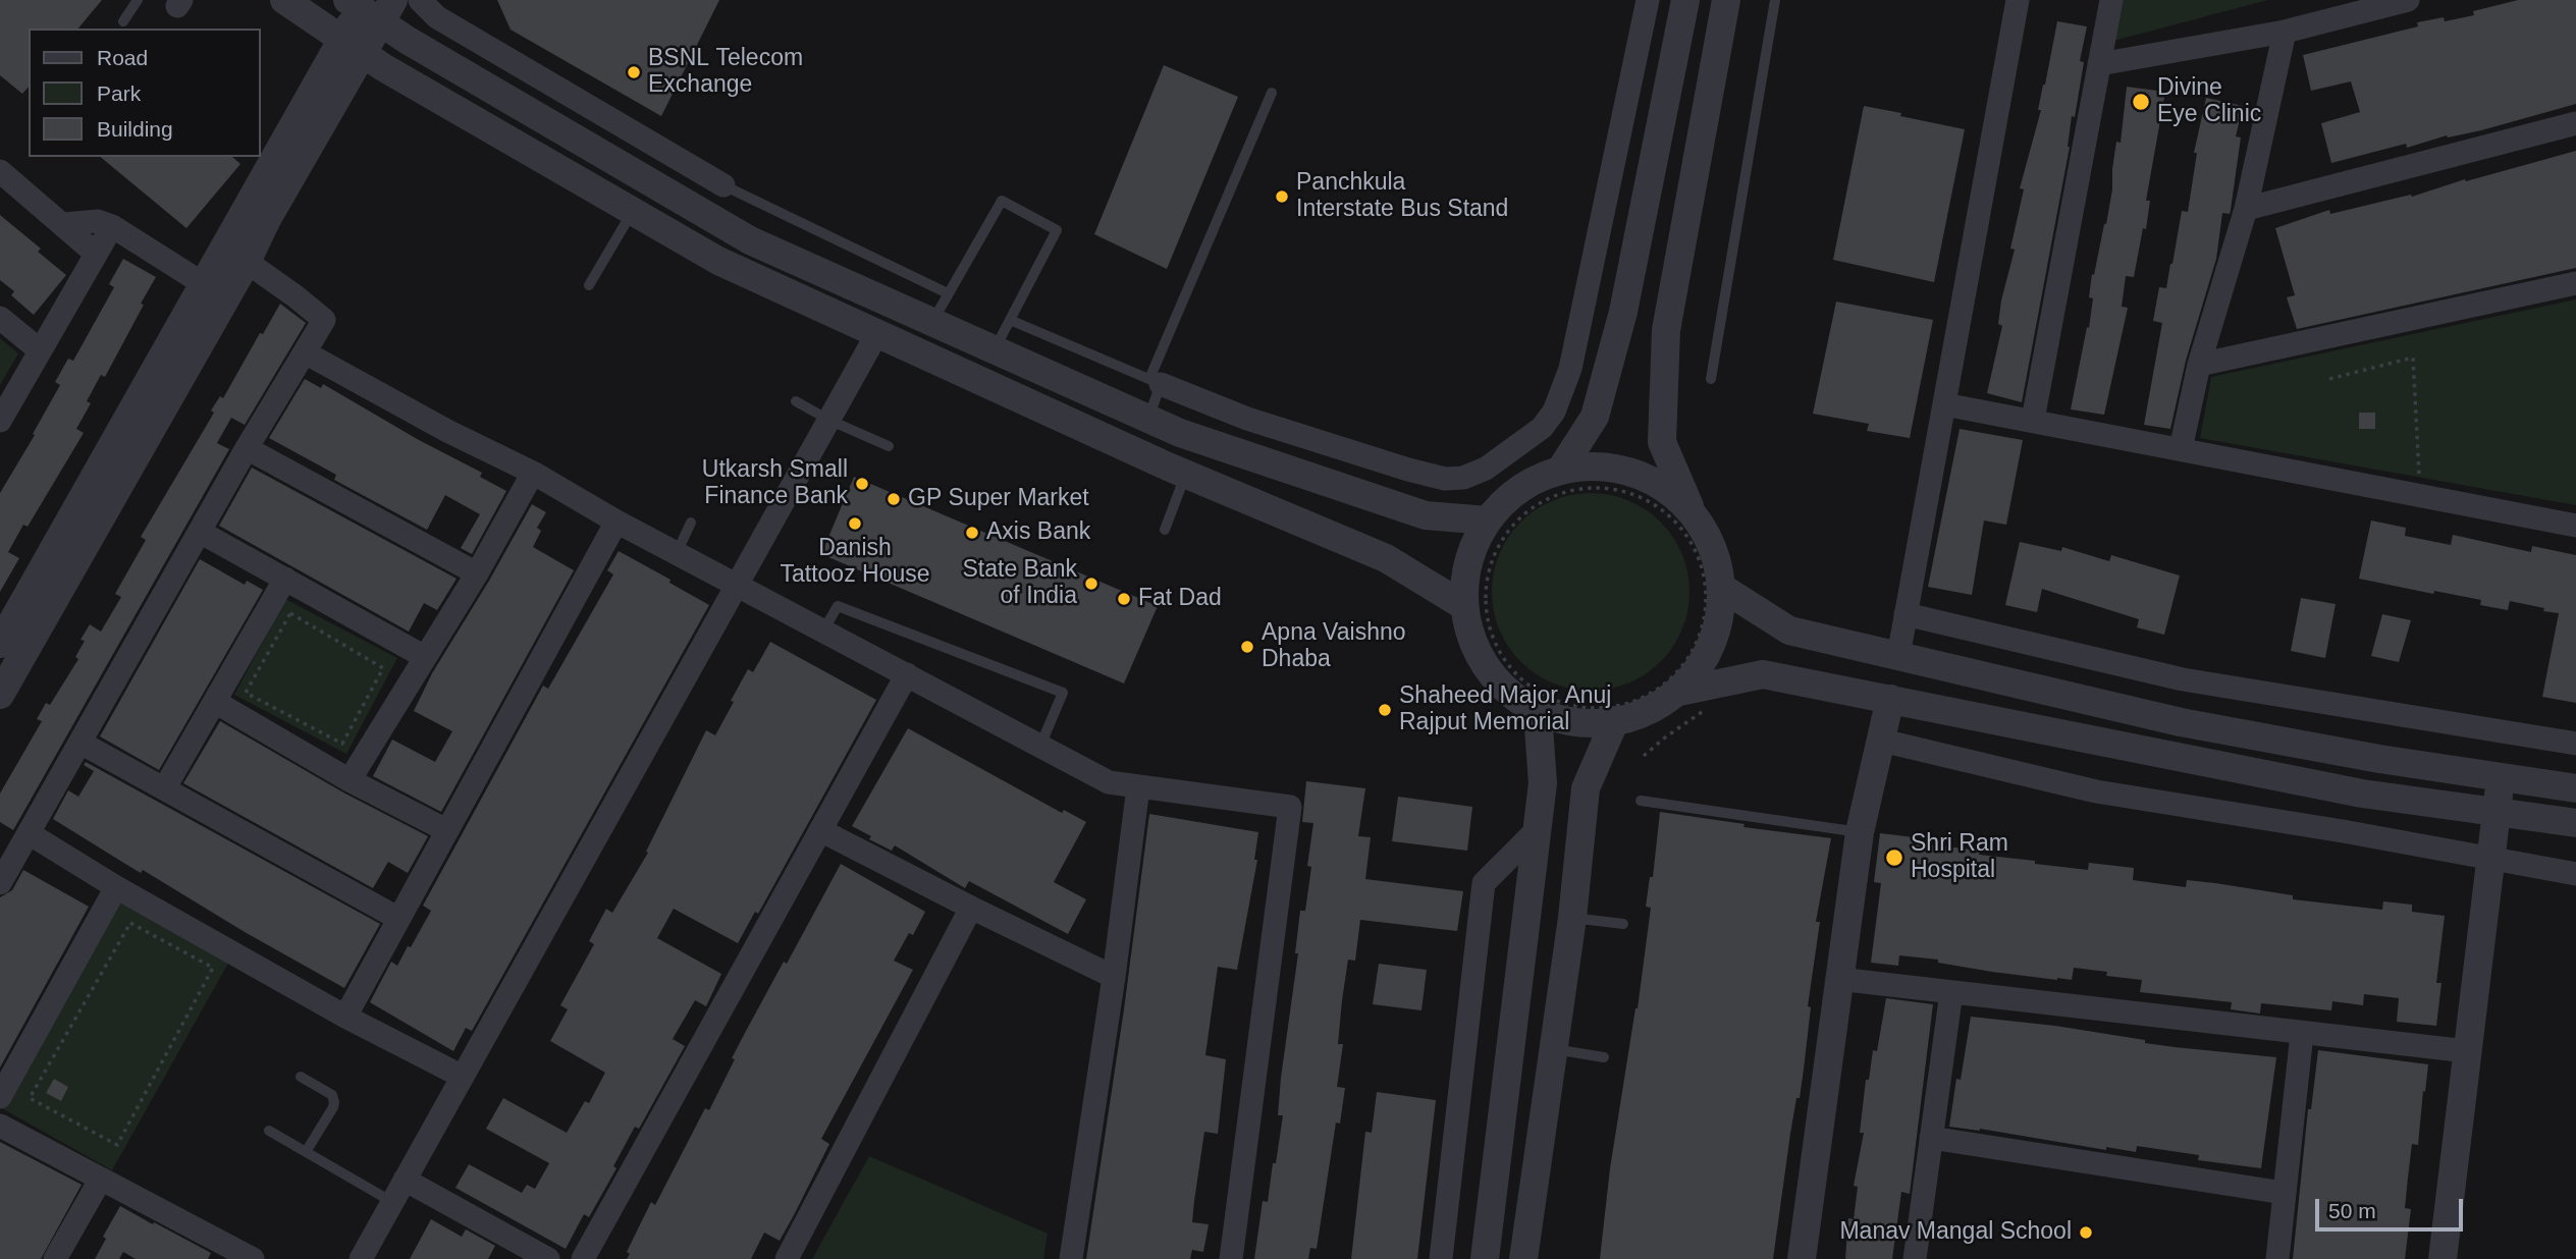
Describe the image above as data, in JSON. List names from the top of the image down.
{
  "places": [
    "BSNL Telecom Exchange",
    "Divine Eye Clinic",
    "Panchkula Interstate Bus Stand",
    "Utkarsh Small Finance Bank",
    "GP Super Market",
    "Danish Tattooz House",
    "Axis Bank",
    "State Bank of India",
    "Fat Dad",
    "Apna Vaishno Dhaba",
    "Shaheed Major Anuj Rajput Memorial",
    "Shri Ram Hospital",
    "Manav Mangal School"
  ],
  "legend": ["Road", "Park", "Building"],
  "scale_bar": "50 m"
}
